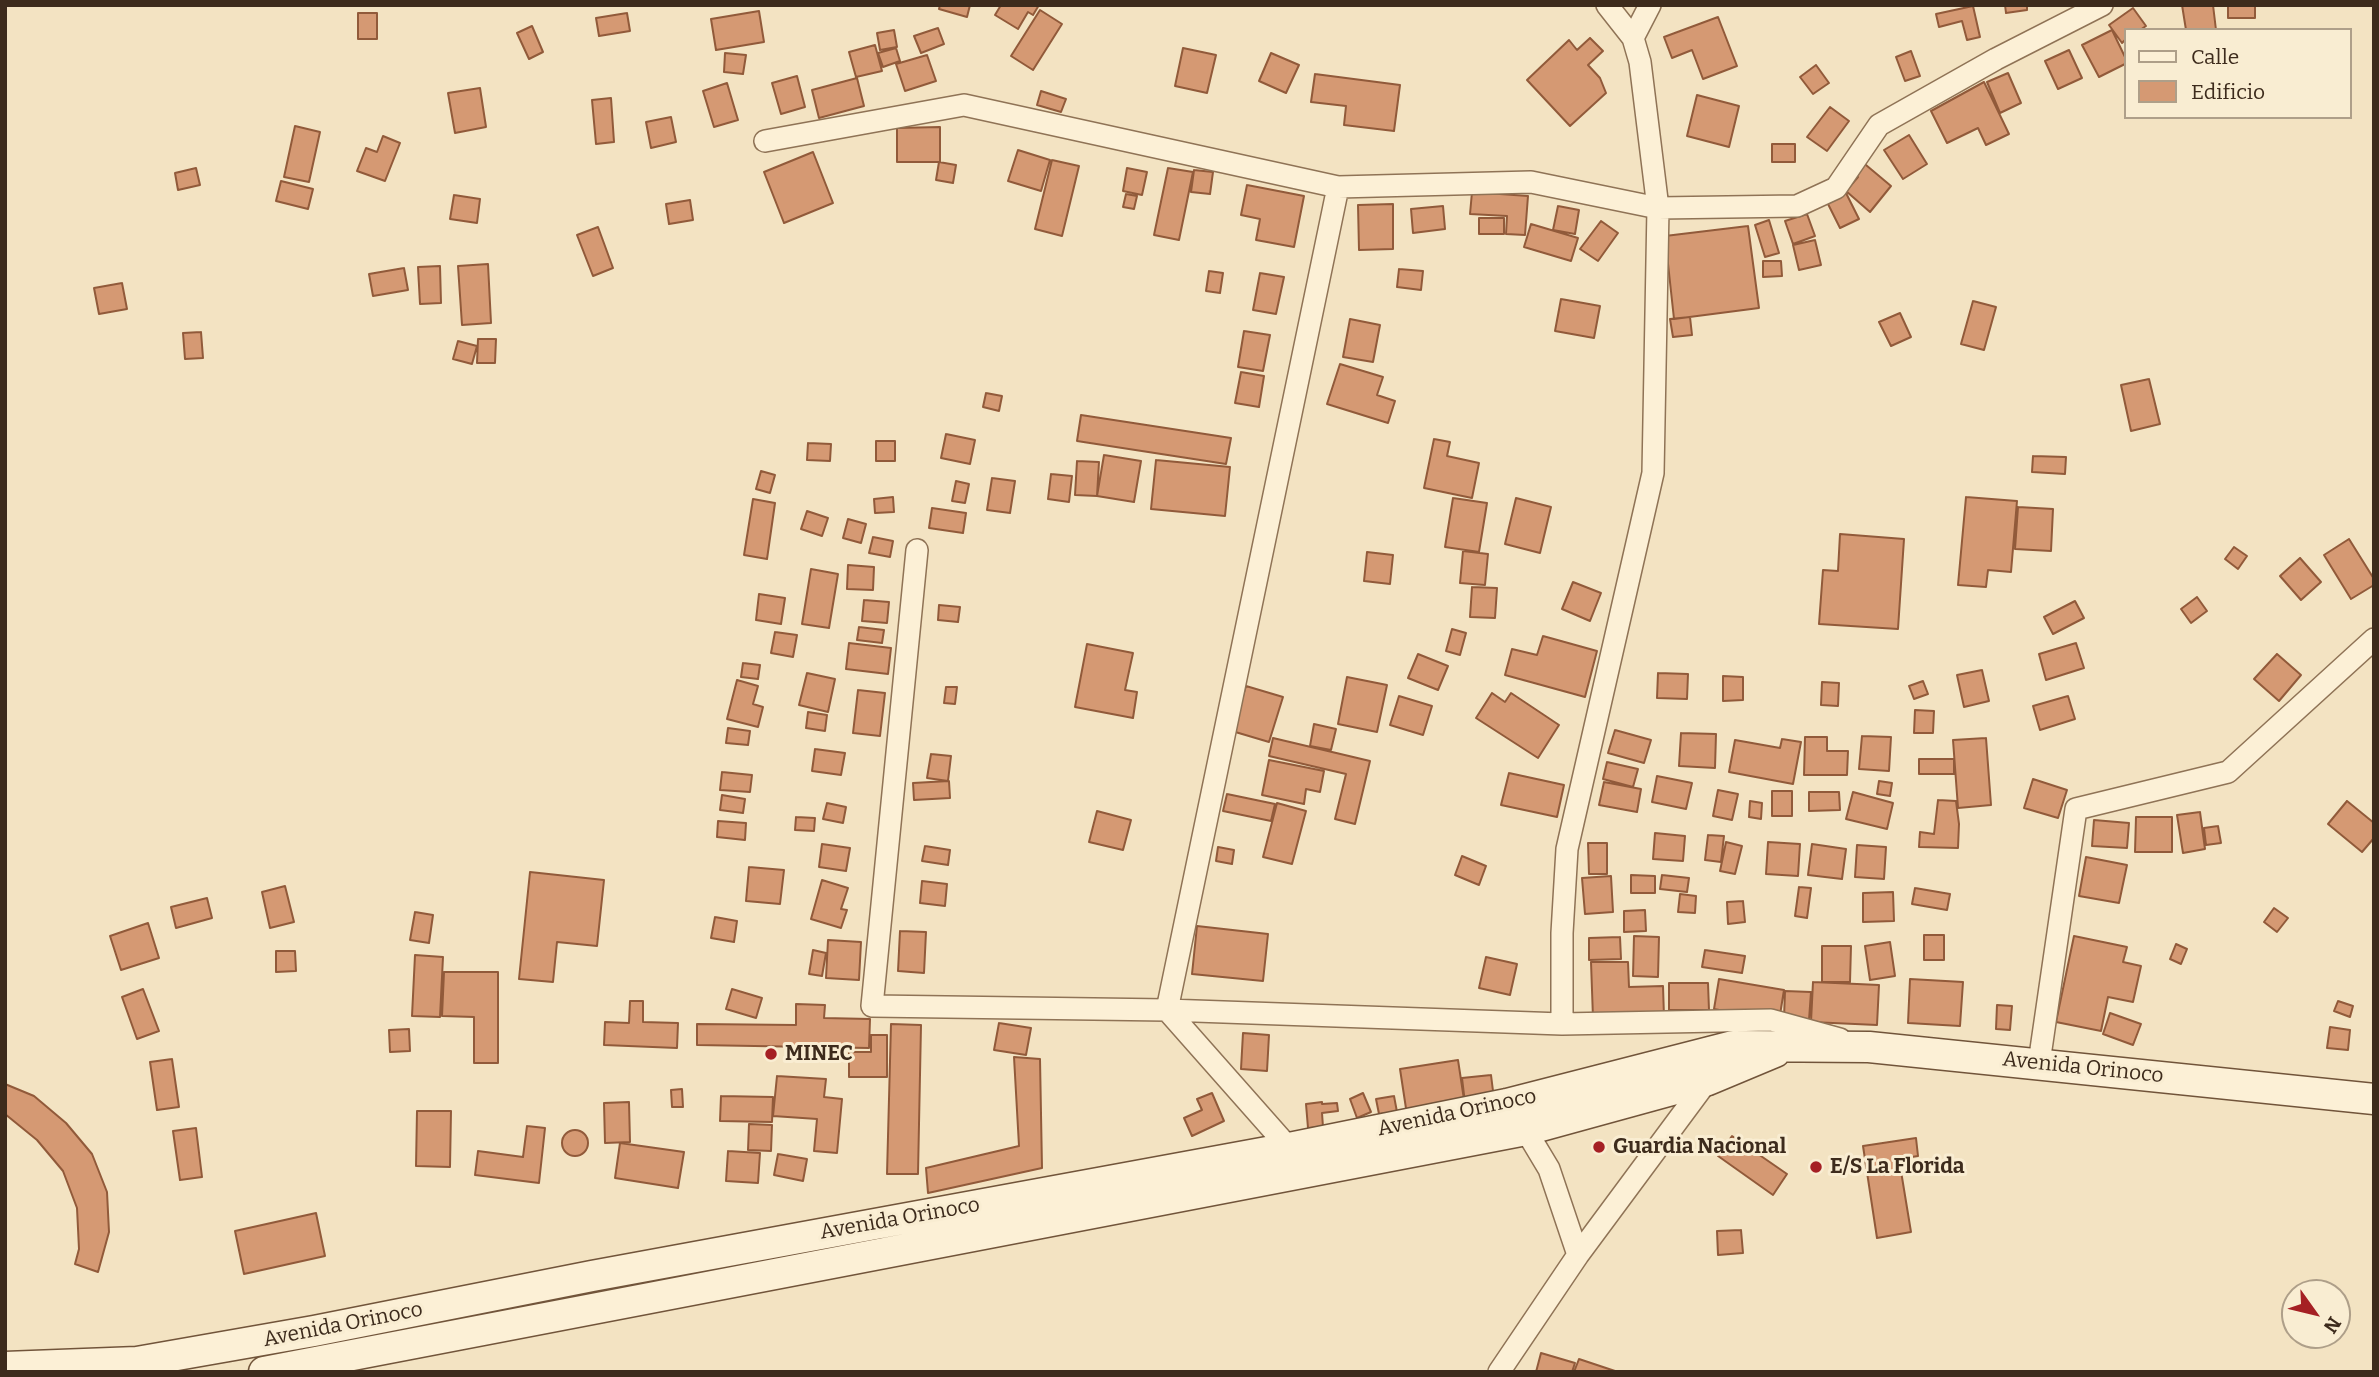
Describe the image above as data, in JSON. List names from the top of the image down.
{
  "streets": {
    "street": ["Avenida Orinoco"]
  },
  "places": ["MINEC", "Guardia Nacional", "E/S La Florida"],
  "legend": ["Calle", "Edificio"],
  "north": "bottom right"
}
